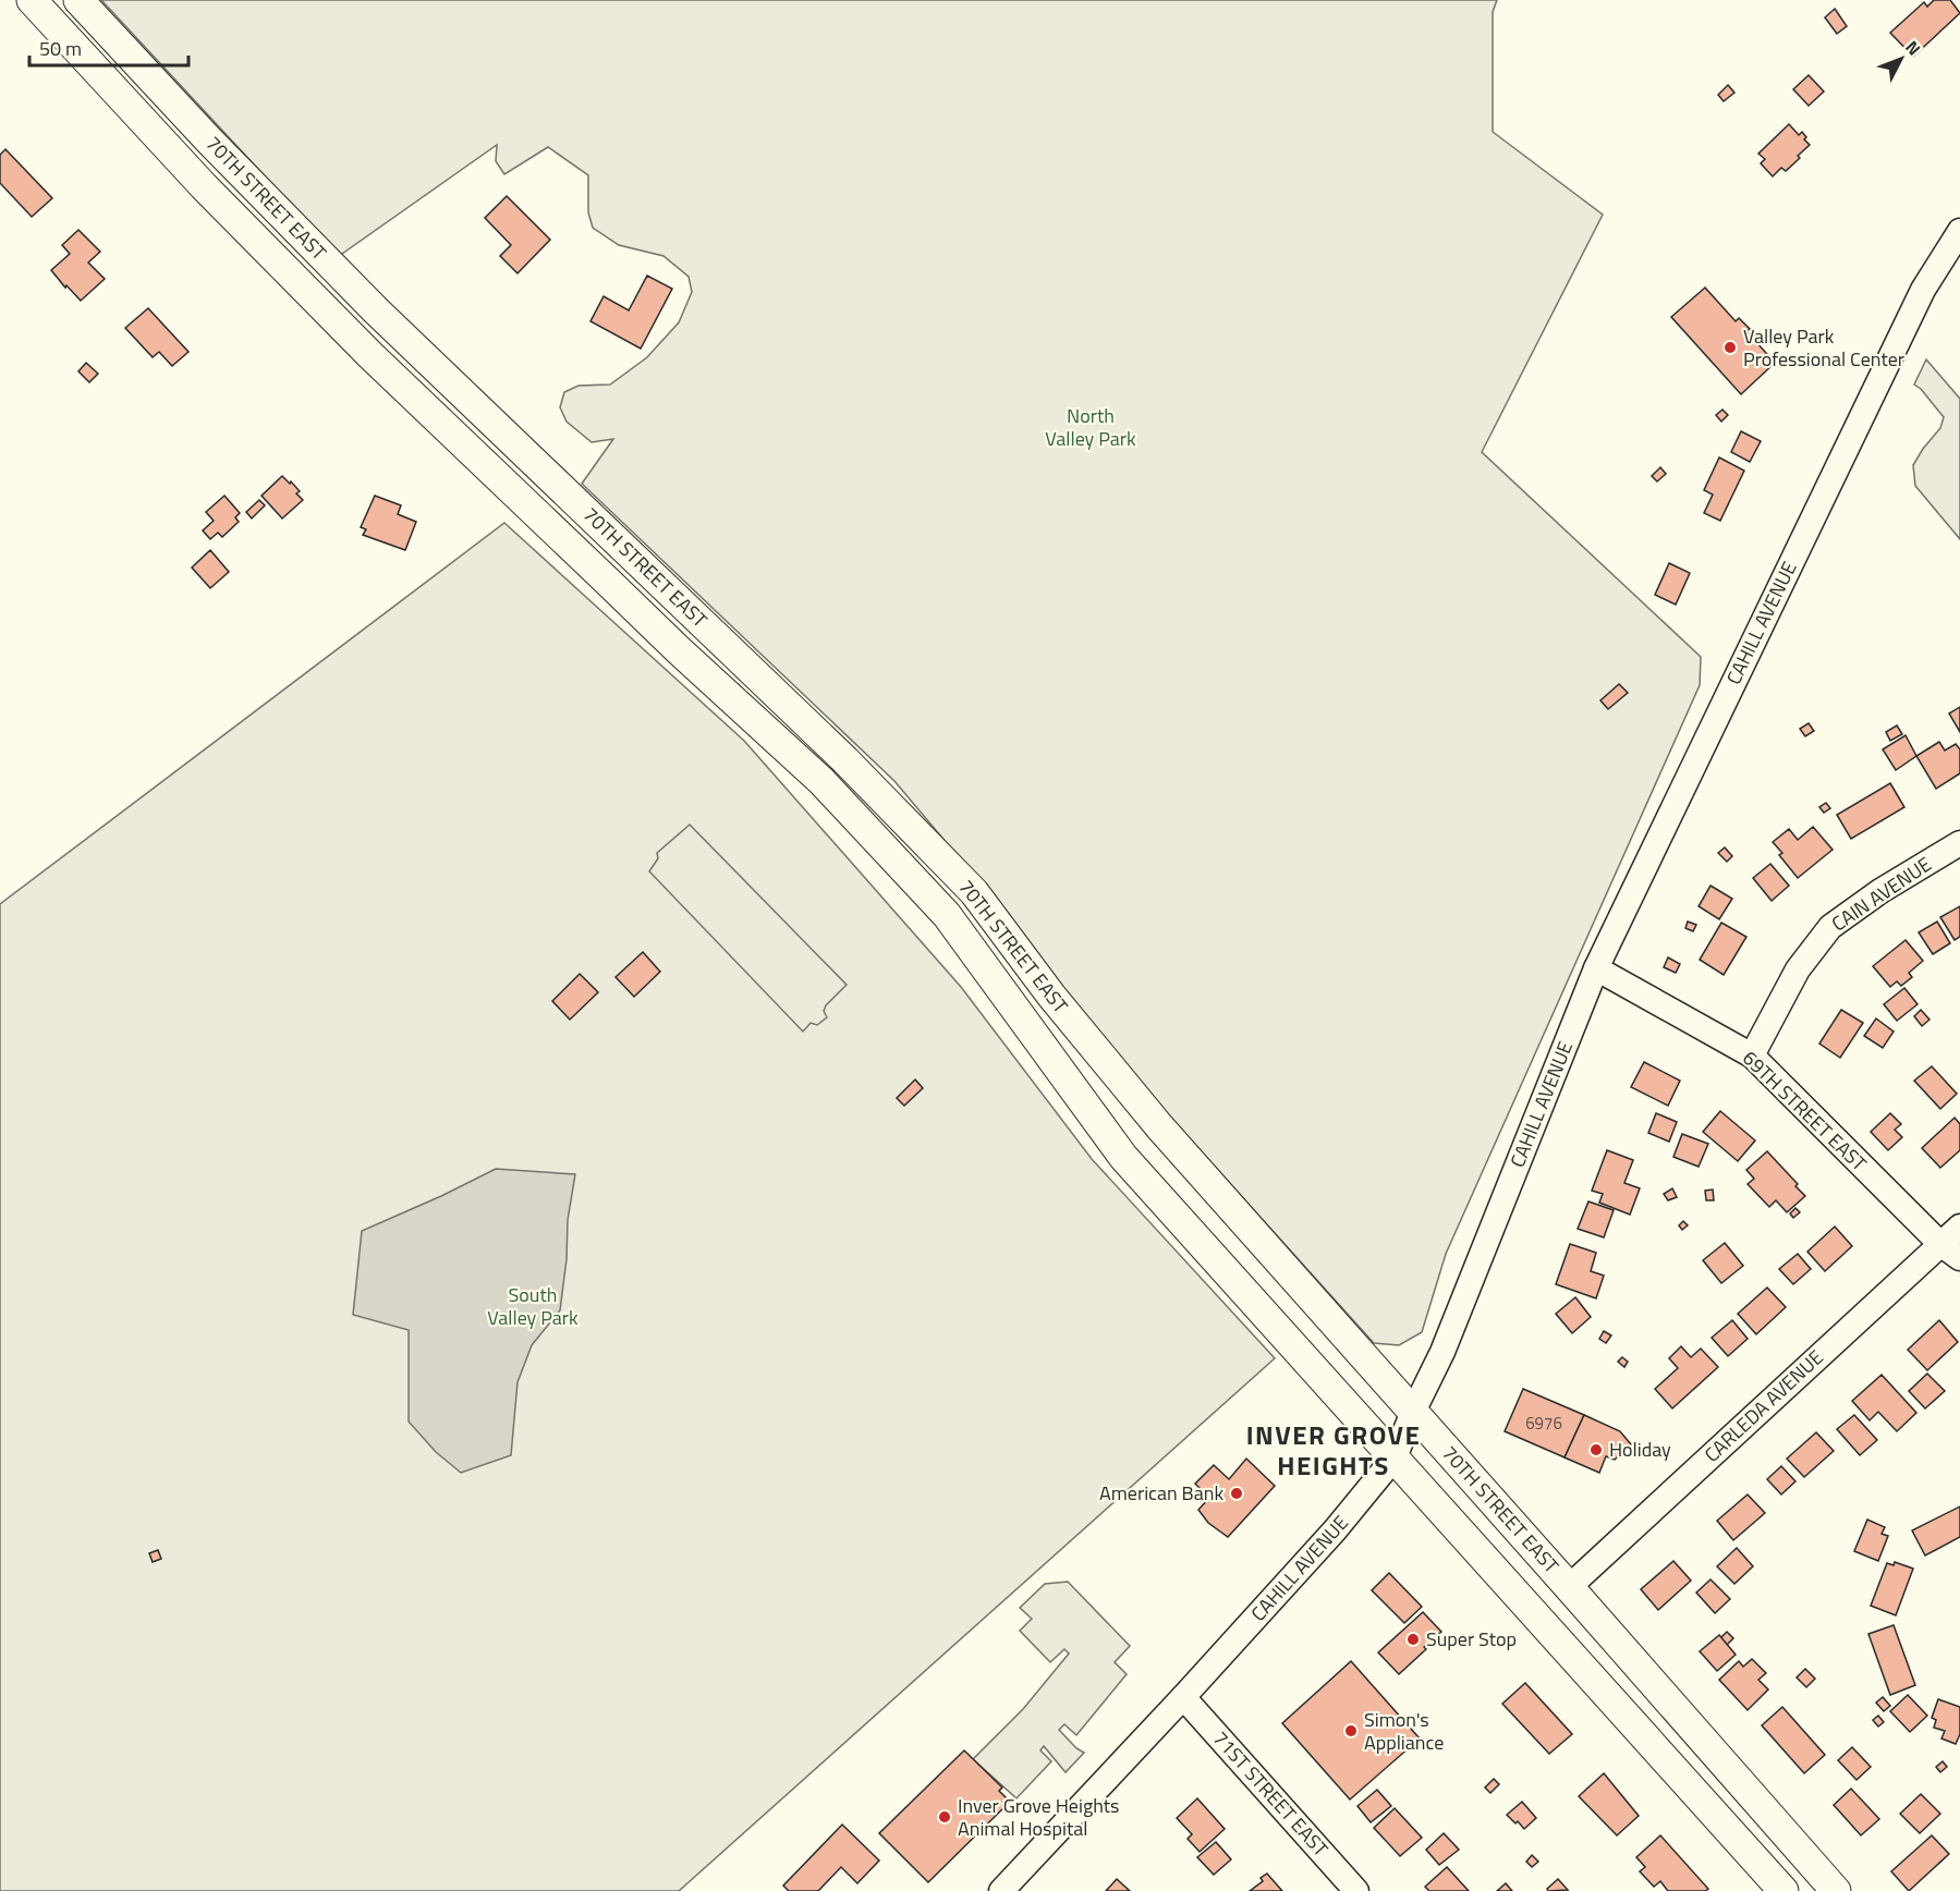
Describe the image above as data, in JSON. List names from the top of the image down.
{
  "streets": {
    "main road": ["70TH STREET EAST"],
    "street": [
      "CAHILL AVENUE",
      "CAIN AVENUE",
      "69TH STREET EAST",
      "CARLEDA AVENUE",
      "71ST STREET EAST"
    ]
  },
  "crossings": [
    ["70TH STREET EAST", "CAHILL AVENUE"],
    ["70TH STREET EAST", "CARLEDA AVENUE"],
    ["CAHILL AVENUE", "69TH STREET EAST"],
    ["CAHILL AVENUE", "71ST STREET EAST"],
    ["CAIN AVENUE", "69TH STREET EAST"],
    ["69TH STREET EAST", "CARLEDA AVENUE"]
  ],
  "districts": ["INVER GROVE HEIGHTS"],
  "parks": ["North Valley Park", "South Valley Park"],
  "places": [
    "Valley Park Professional Center",
    "Holiday",
    "American Bank",
    "Super Stop",
    "Simon's Appliance",
    "Inver Grove Heights Animal Hospital"
  ],
  "house_numbers": ["6976"],
  "scale_bar": "50 m",
  "north": "top right"
}
